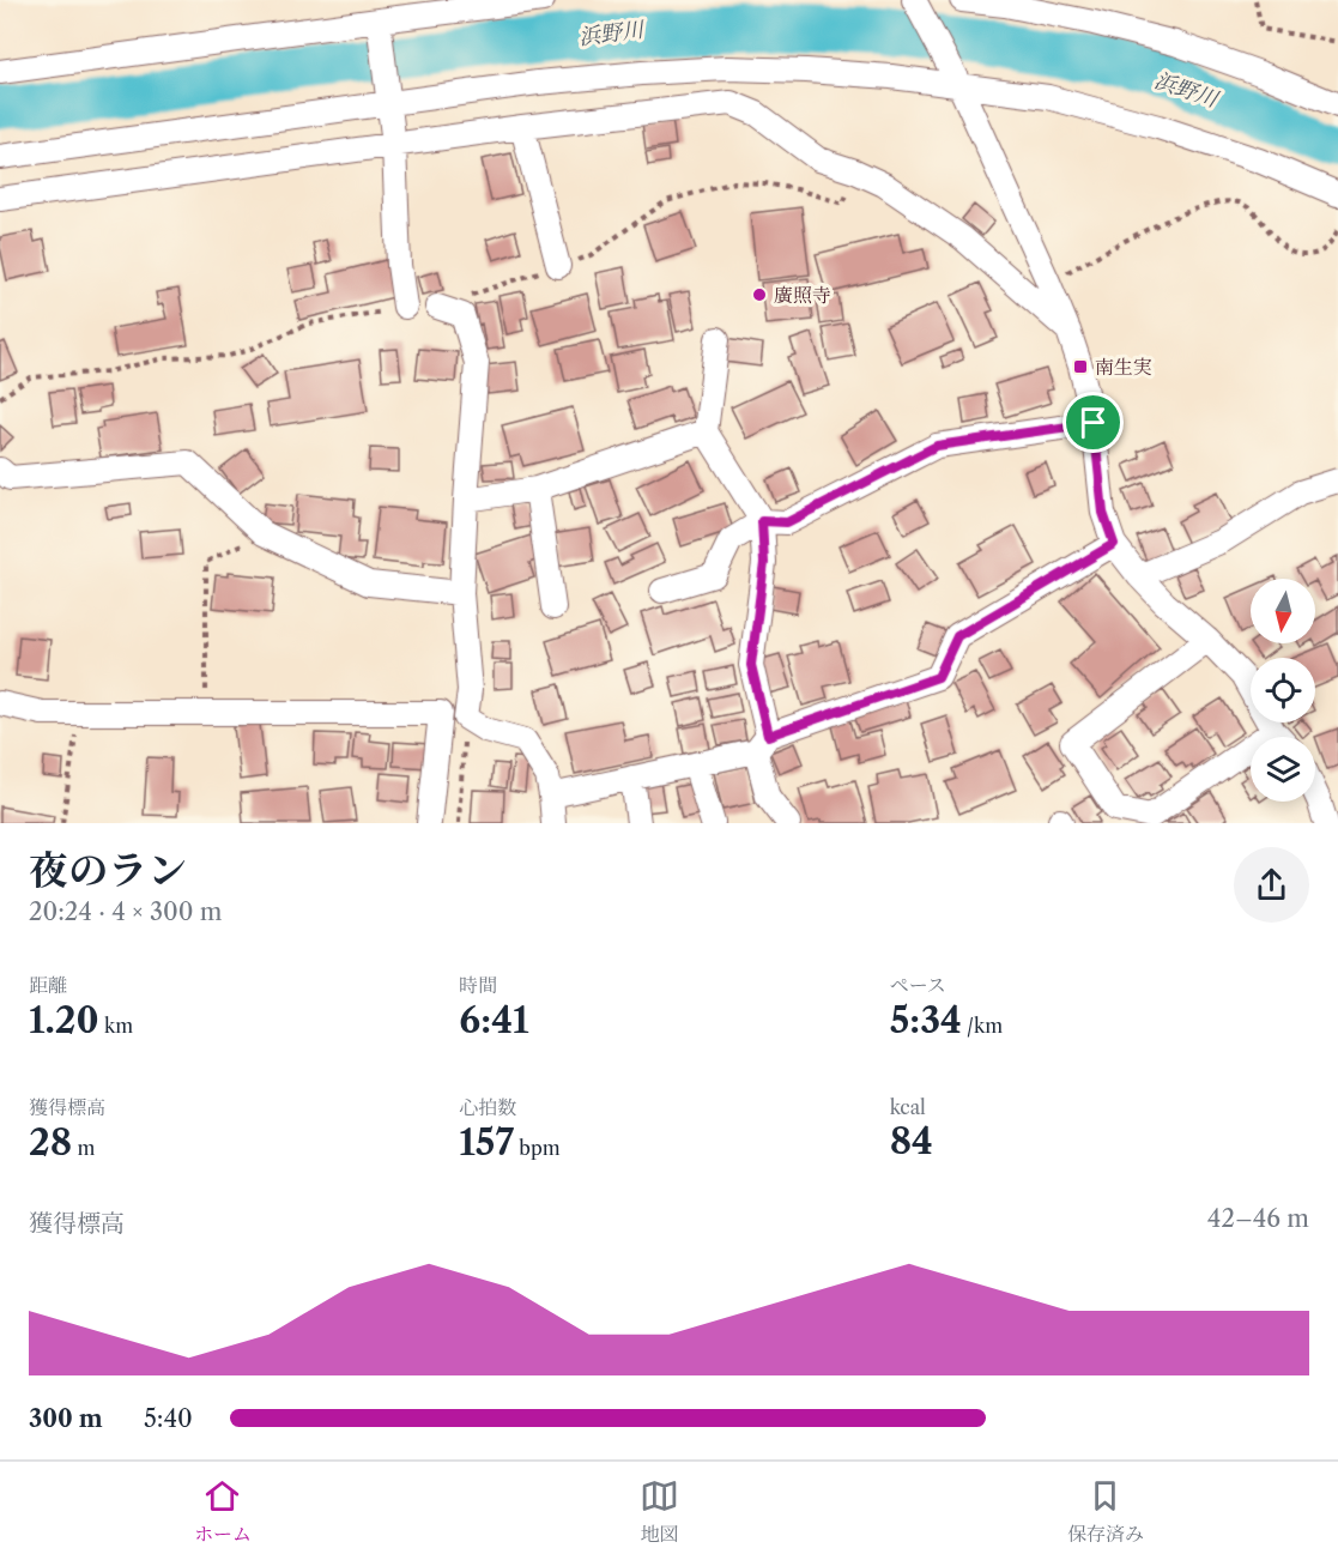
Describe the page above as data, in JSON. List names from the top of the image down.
{
  "water": ["浜野川"],
  "places": {
    "other": ["廣照寺"],
    "transit": ["南生実"]
  },
  "north": "bottom",
  "page": {
    "heading": ["夜のラン", "20:24 · 4 × 300 m"],
    "stats": [
      ["距離", "1.20 km"],
      ["時間", "6:41"],
      ["ペース", "5:34 /km"],
      ["獲得標高", "28 m"],
      ["心拍数", "157 bpm"],
      ["kcal", "84"]
    ],
    "chart": ["獲得標高", "42–46 m"],
    "list": [
      {
        "name": "300 m",
        "note": "5:40"
      }
    ],
    "tabs": ["ホーム", "地図", "保存済み"]
  }
}
